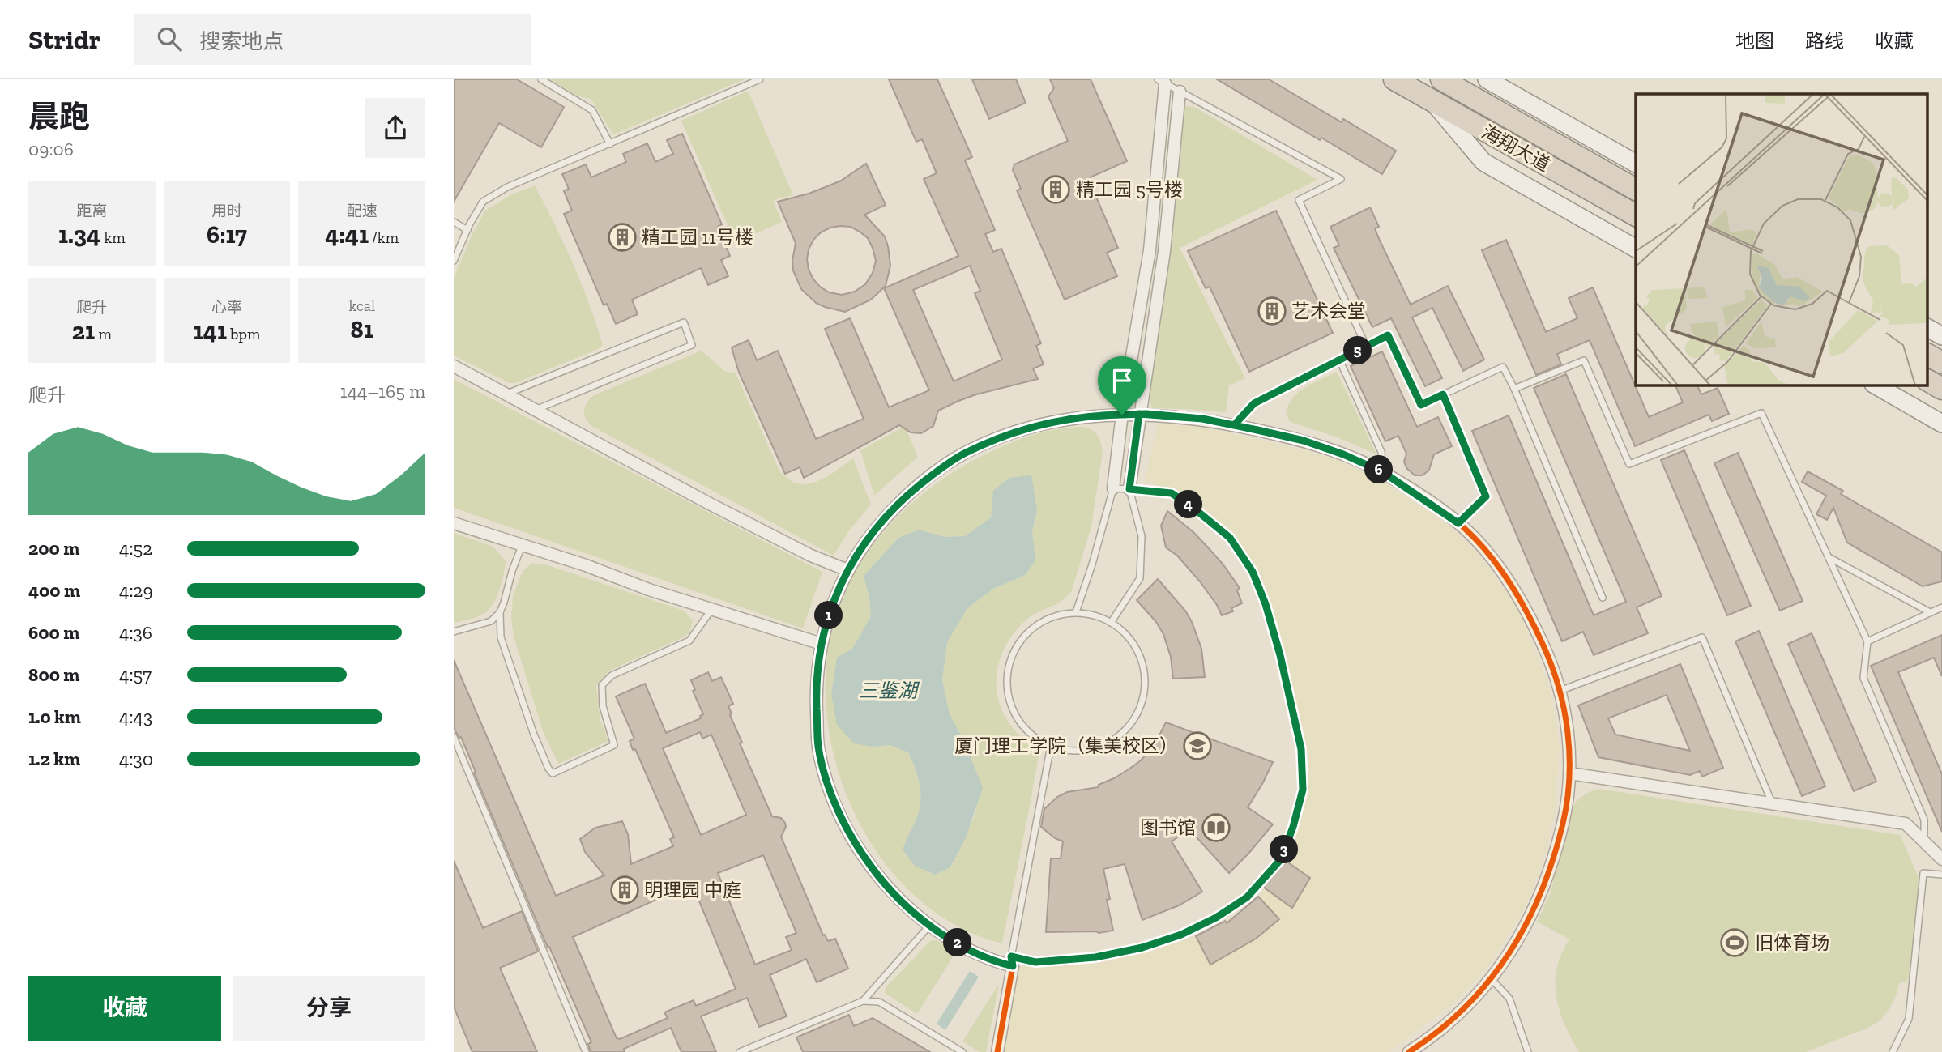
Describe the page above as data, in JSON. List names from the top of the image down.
{
  "streets": {
    "highway": ["海翔大道"]
  },
  "water": ["三鉴湖"],
  "places": {
    "building": [
      "精工园 5号楼",
      "精工园 11号楼",
      "艺术会堂",
      "明理园 中庭"
    ],
    "school or university": ["厦门理工学院（集美校区）"],
    "library": ["图书馆"],
    "sports": ["旧体育场"]
  },
  "page": {
    "header": "Stridr",
    "search": "搜索地点",
    "nav": ["地图", "路线", "收藏"],
    "heading": ["晨跑", "09:06"],
    "stats": [
      ["距离", "1.34 km"],
      ["用时", "6:17"],
      ["配速", "4:41 /km"],
      ["爬升", "21 m"],
      ["心率", "141 bpm"],
      ["kcal", "81"]
    ],
    "pins": [
      "5",
      "6",
      "4",
      "1",
      "3",
      "2"
    ],
    "chart": ["爬升", "144–165 m"],
    "list": [
      {
        "name": "200 m",
        "note": "4:52"
      },
      {
        "name": "400 m",
        "note": "4:29"
      },
      {
        "name": "600 m",
        "note": "4:36"
      },
      {
        "name": "800 m",
        "note": "4:57"
      },
      {
        "name": "1.0 km",
        "note": "4:43"
      },
      {
        "name": "1.2 km",
        "note": "4:30"
      }
    ],
    "buttons": ["收藏", "分享"]
  }
}
